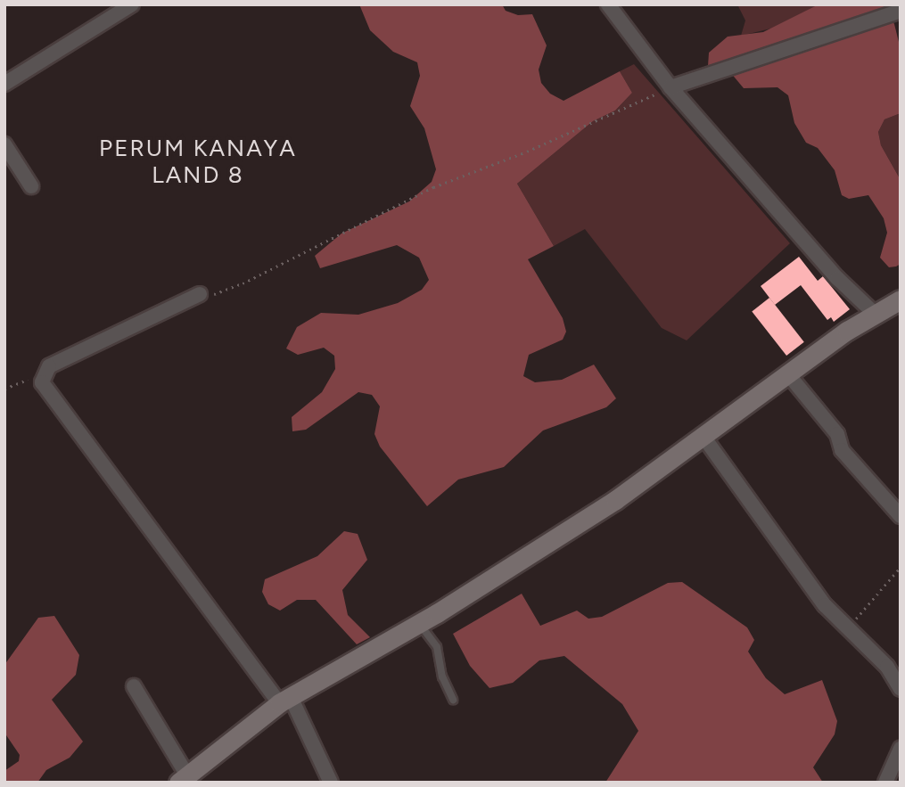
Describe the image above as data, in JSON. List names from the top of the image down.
{
  "districts": ["PERUM KANAYA LAND 8"]
}
